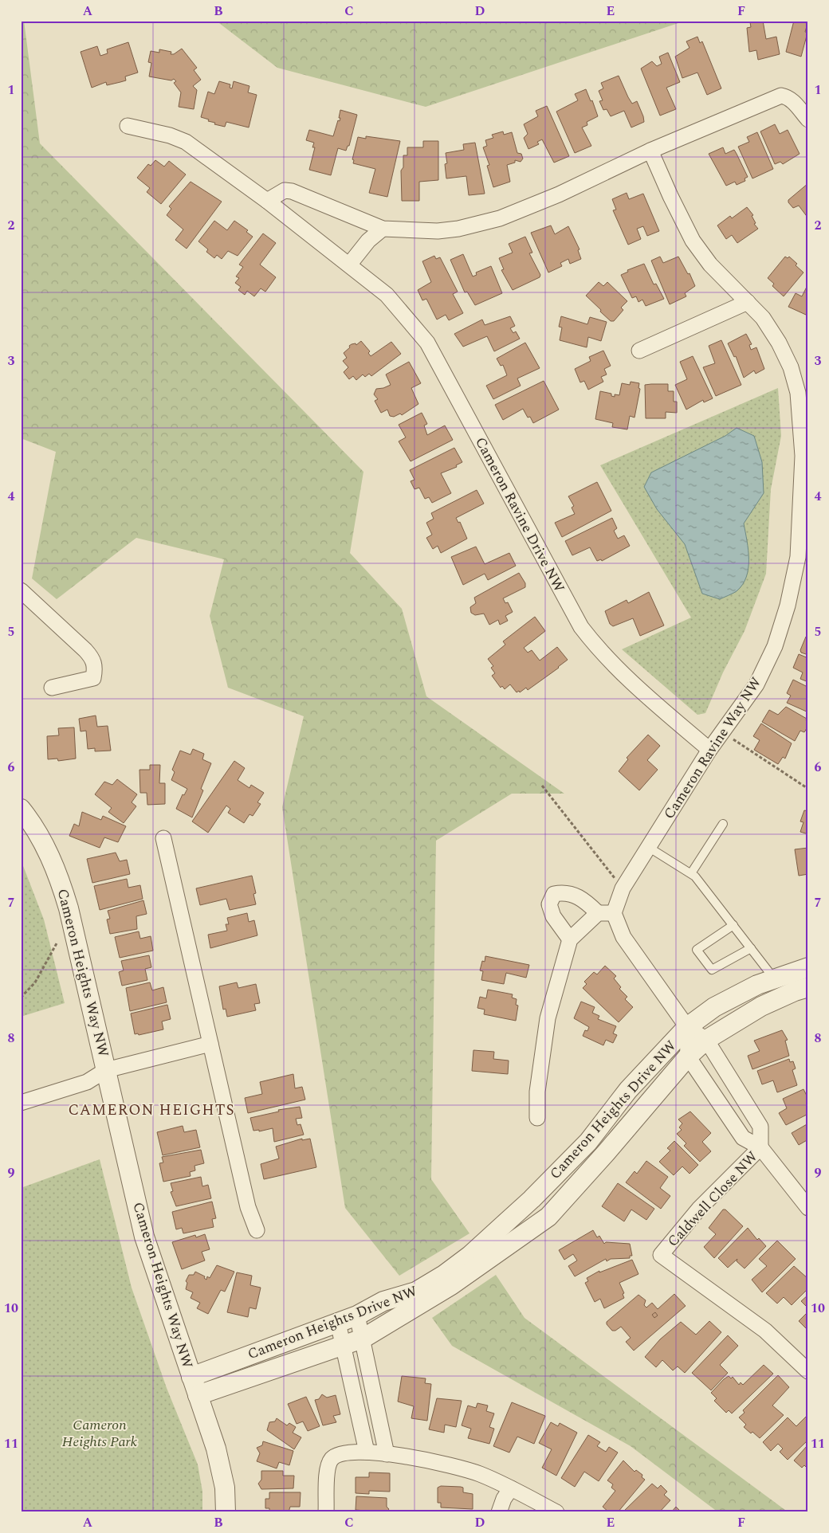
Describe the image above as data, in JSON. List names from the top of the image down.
{
  "streets": {
    "street": [
      "Cameron Ravine Drive NW",
      "Cameron Ravine Way NW",
      "Cameron Heights Way NW",
      "Cameron Heights Drive NW",
      "Caldwell Close NW"
    ]
  },
  "crossings": [
    ["Cameron Ravine Drive NW", "Cameron Ravine Way NW"],
    ["Cameron Heights Way NW", "Cameron Heights Drive NW"],
    ["Cameron Heights Drive NW", "Caldwell Close NW"]
  ],
  "districts": ["CAMERON HEIGHTS"],
  "parks": ["Cameron Heights Park"],
  "grid": {
    "columns": [
      "A",
      "B",
      "C",
      "D",
      "E",
      "F"
    ],
    "rows": [
      "1",
      "2",
      "3",
      "4",
      "5",
      "6",
      "7",
      "8",
      "9",
      "10",
      "11"
    ]
  }
}
